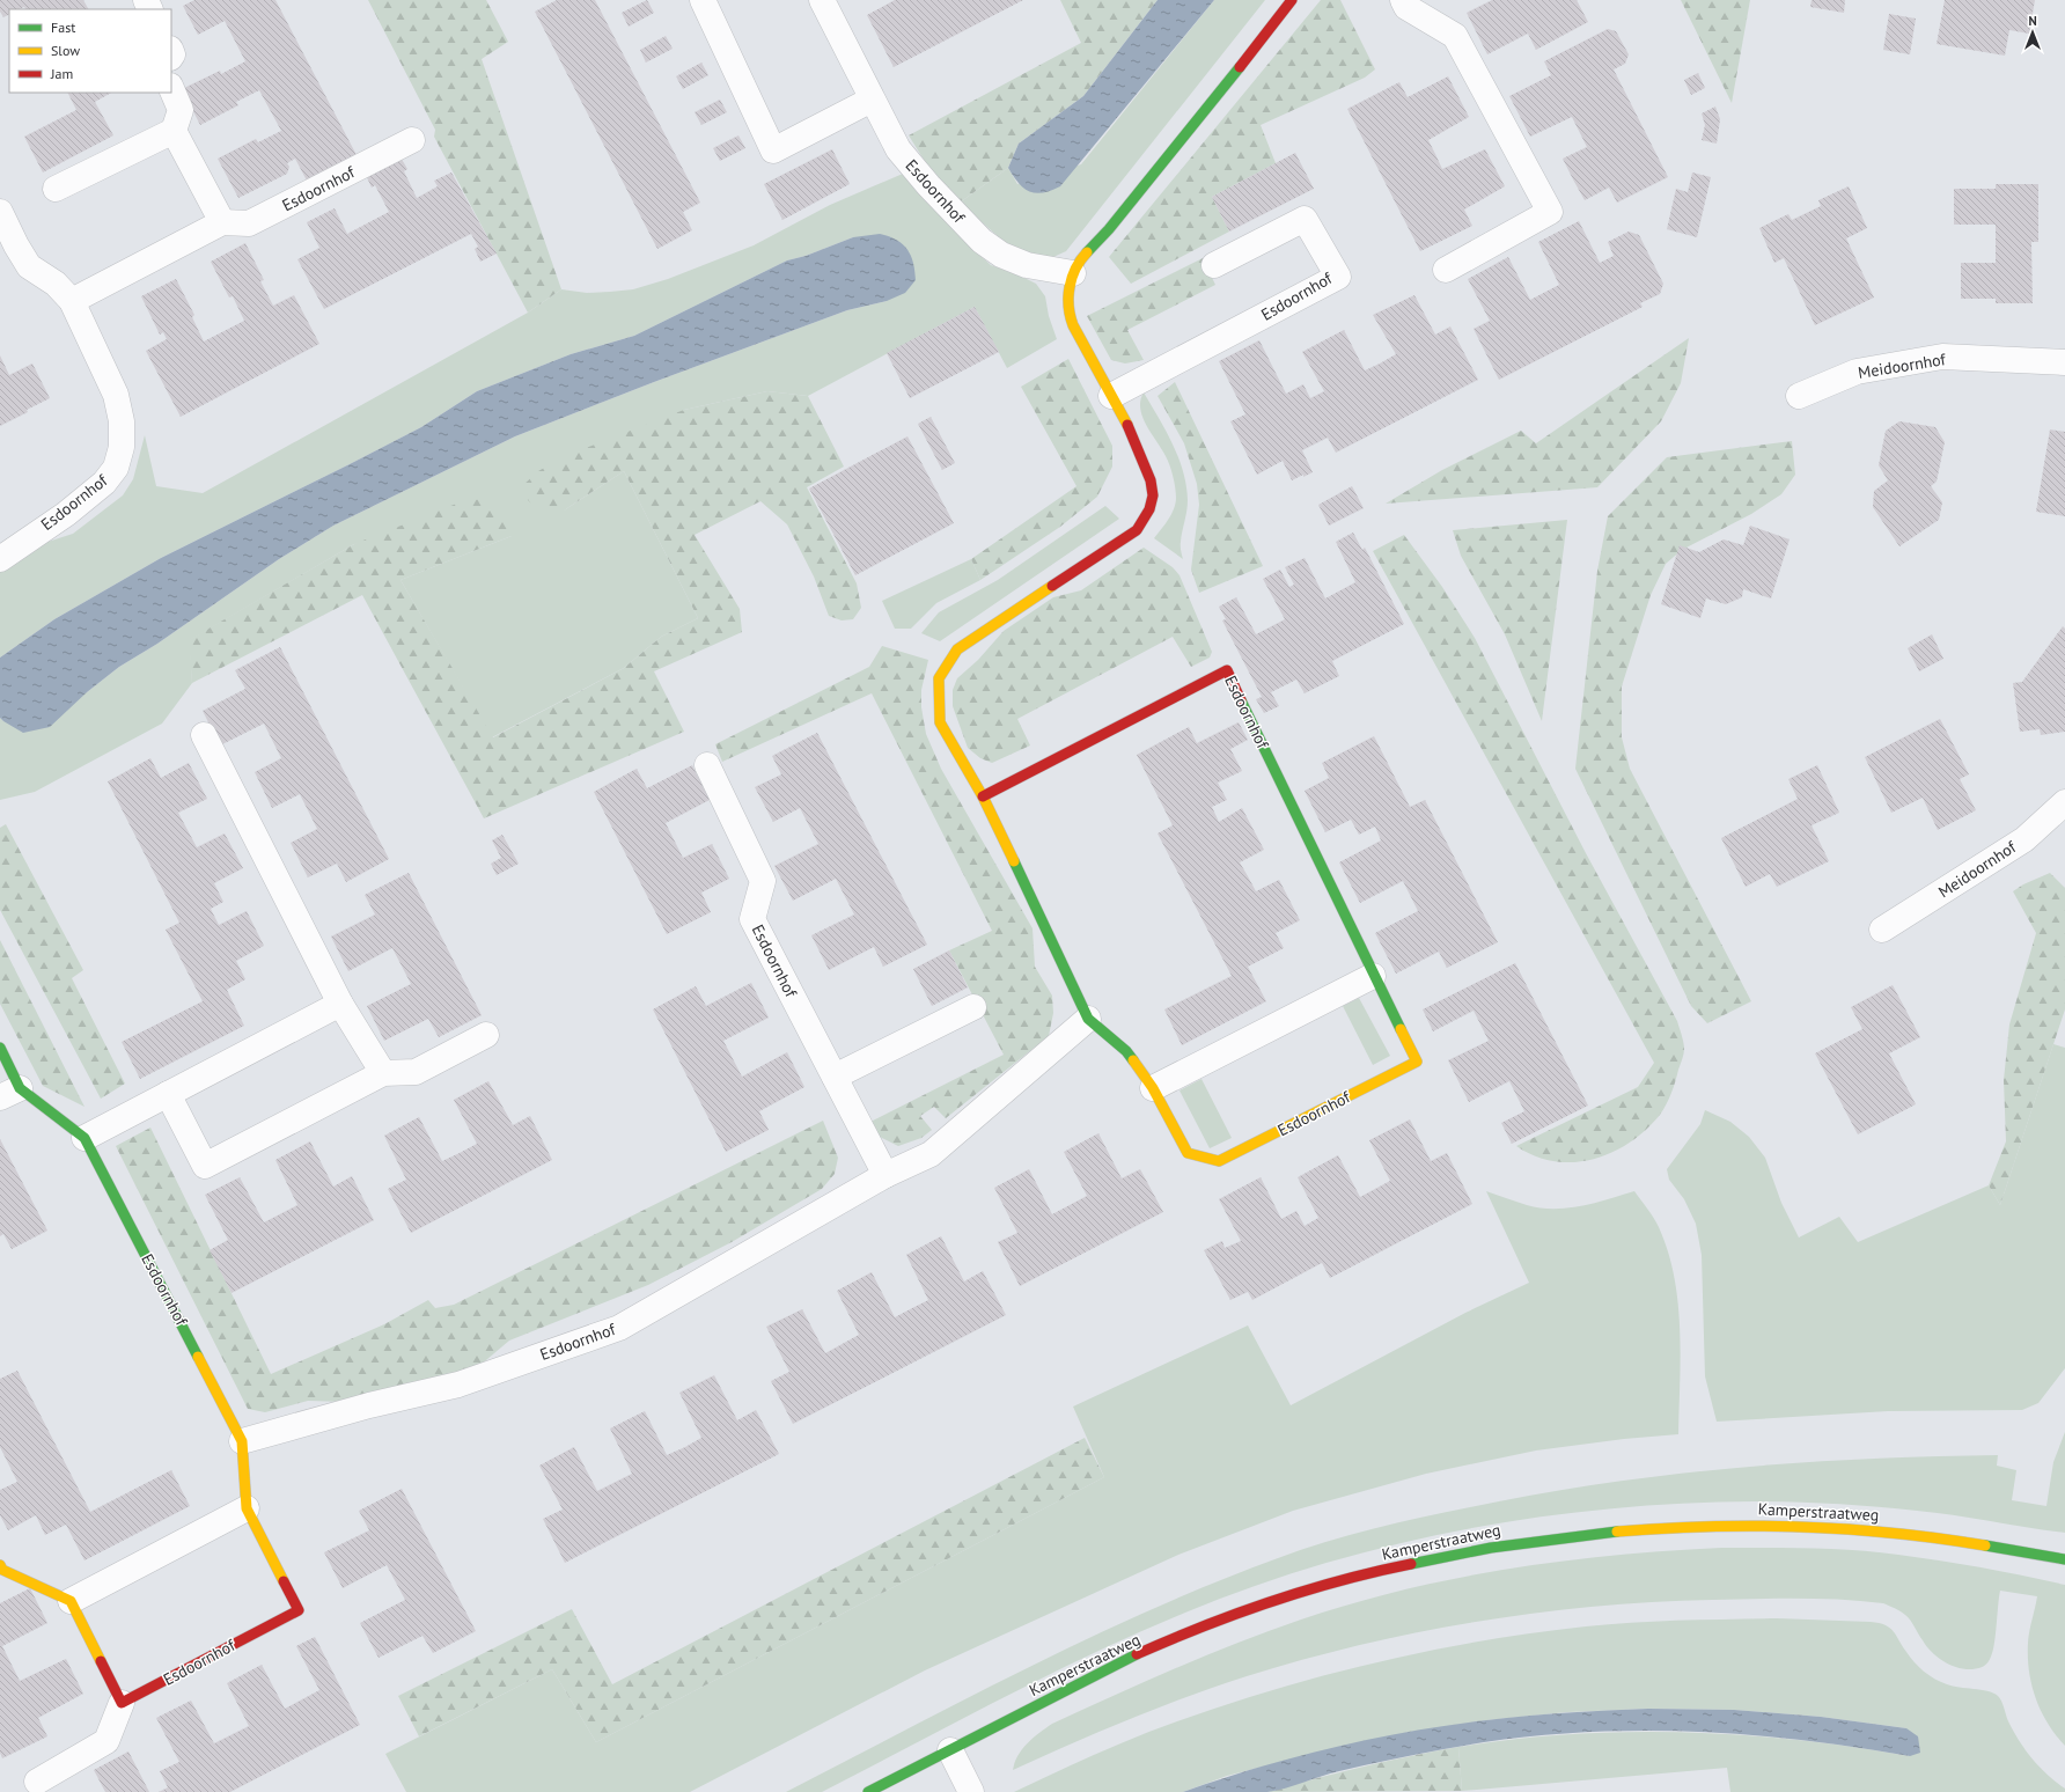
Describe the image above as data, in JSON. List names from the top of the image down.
{
  "streets": {
    "street": ["Esdoornhof", "Meidoornhof", "Kamperstraatweg"]
  },
  "legend": ["Fast", "Slow", "Jam"],
  "north": "top"
}
